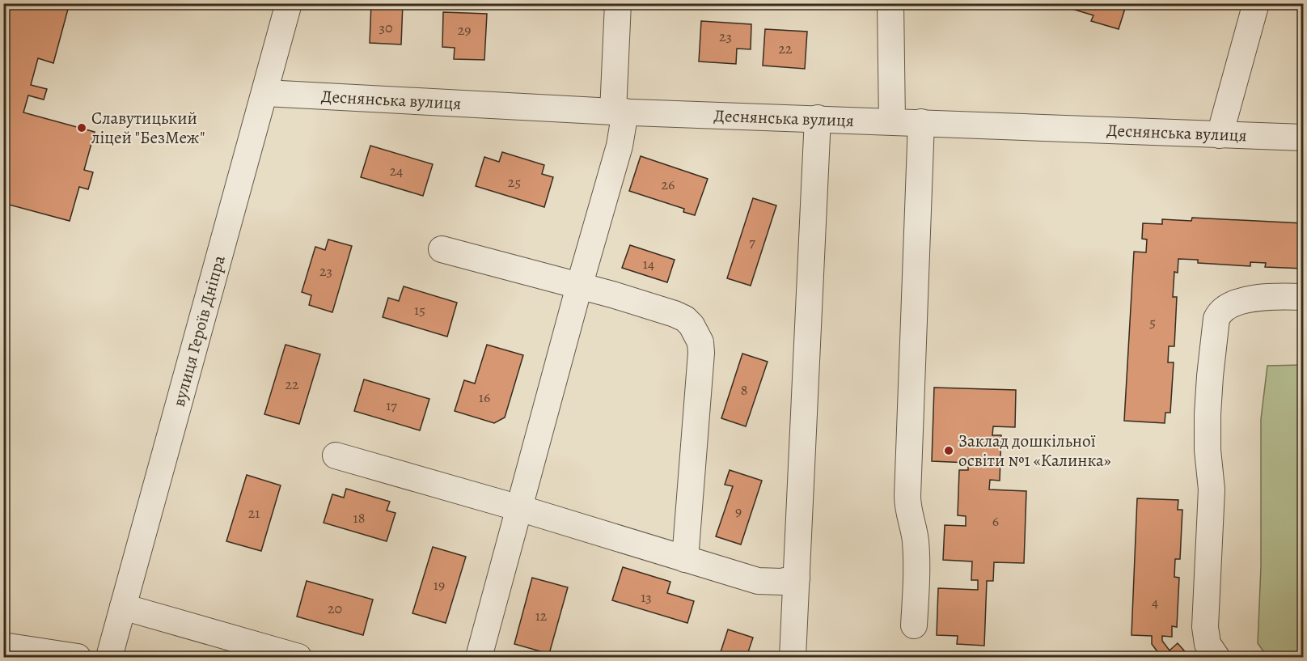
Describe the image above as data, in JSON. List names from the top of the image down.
{
  "streets": {
    "street": ["Деснянська вулиця", "вулиця Героїв Дніпра"]
  },
  "crossings": [
    ["Деснянська вулиця", "вулиця Героїв Дніпра"]
  ],
  "places": ["Славутицький ліцей \"БезМеж\"", "Заклад дошкільної освіти №1 «Калинка»"],
  "house_numbers": [
    "30",
    "29",
    "23",
    "22",
    "24",
    "25",
    "26",
    "7",
    "14",
    "23",
    "15",
    "5",
    "22",
    "8",
    "16",
    "17",
    "9",
    "21",
    "18",
    "6",
    "19",
    "13",
    "4",
    "20",
    "12"
  ]
}
